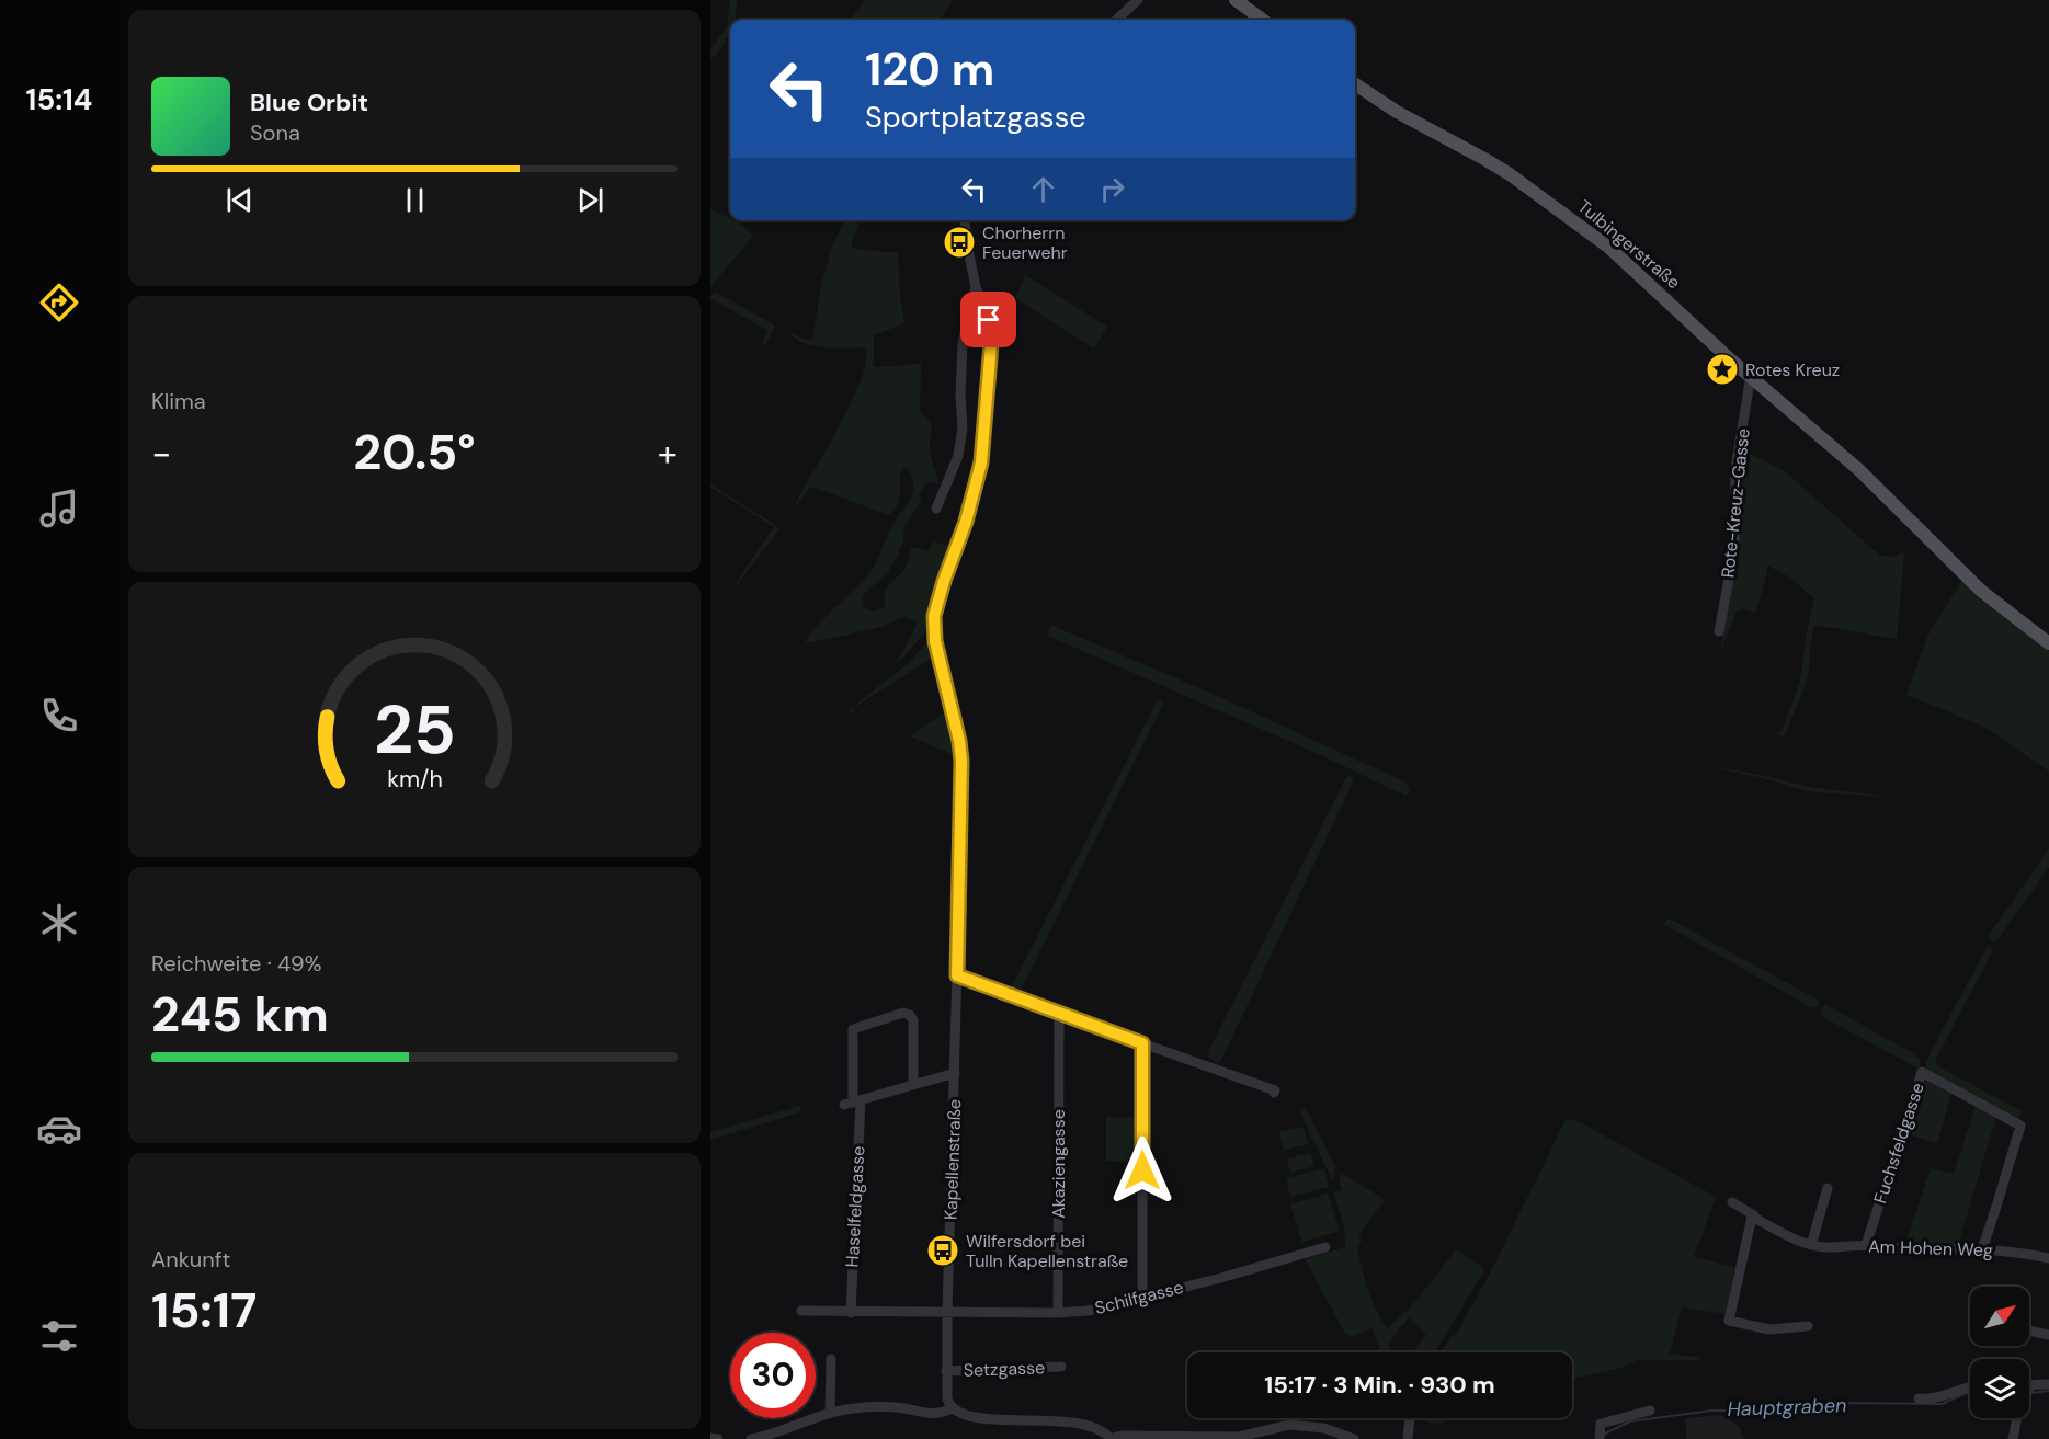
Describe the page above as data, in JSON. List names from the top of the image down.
{
  "streets": {
    "main road": ["Tulbingerstraße"],
    "street": [
      "Rote-Kreuz-Gasse",
      "Fuchsfeldgasse",
      "Kapellenstraße",
      "Akaziengasse",
      "Haselfeldgasse",
      "Am Hohen Weg",
      "Schilfgasse",
      "Setzgasse"
    ]
  },
  "crossings": [
    ["Tulbingerstraße", "Rote-Kreuz-Gasse"],
    ["Fuchsfeldgasse", "Am Hohen Weg"],
    ["Kapellenstraße", "Schilfgasse"],
    ["Kapellenstraße", "Setzgasse"],
    ["Akaziengasse", "Schilfgasse"]
  ],
  "water": ["Hauptgraben"],
  "places": {
    "bus stop": ["Chorherrn Feuerwehr", "Wilfersdorf bei Tulln Kapellenstraße"],
    "place": ["Rotes Kreuz"]
  },
  "north": "top right",
  "page": {
    "tabs": "15:14",
    "turn": ["120 m", "Sportplatzgasse"],
    "song": ["Blue Orbit", "Sona"],
    "tile": [
      "Klima",
      ["Reichweite · 49%", "245 km"],
      ["Ankunft", "15:17"]
    ],
    "heat": ["−", "20.5°", "+"],
    "limit": "30",
    "trip": "15:17 · 3 Min. · 930 m",
    "gauge": ["25", "km/h"]
  }
}
